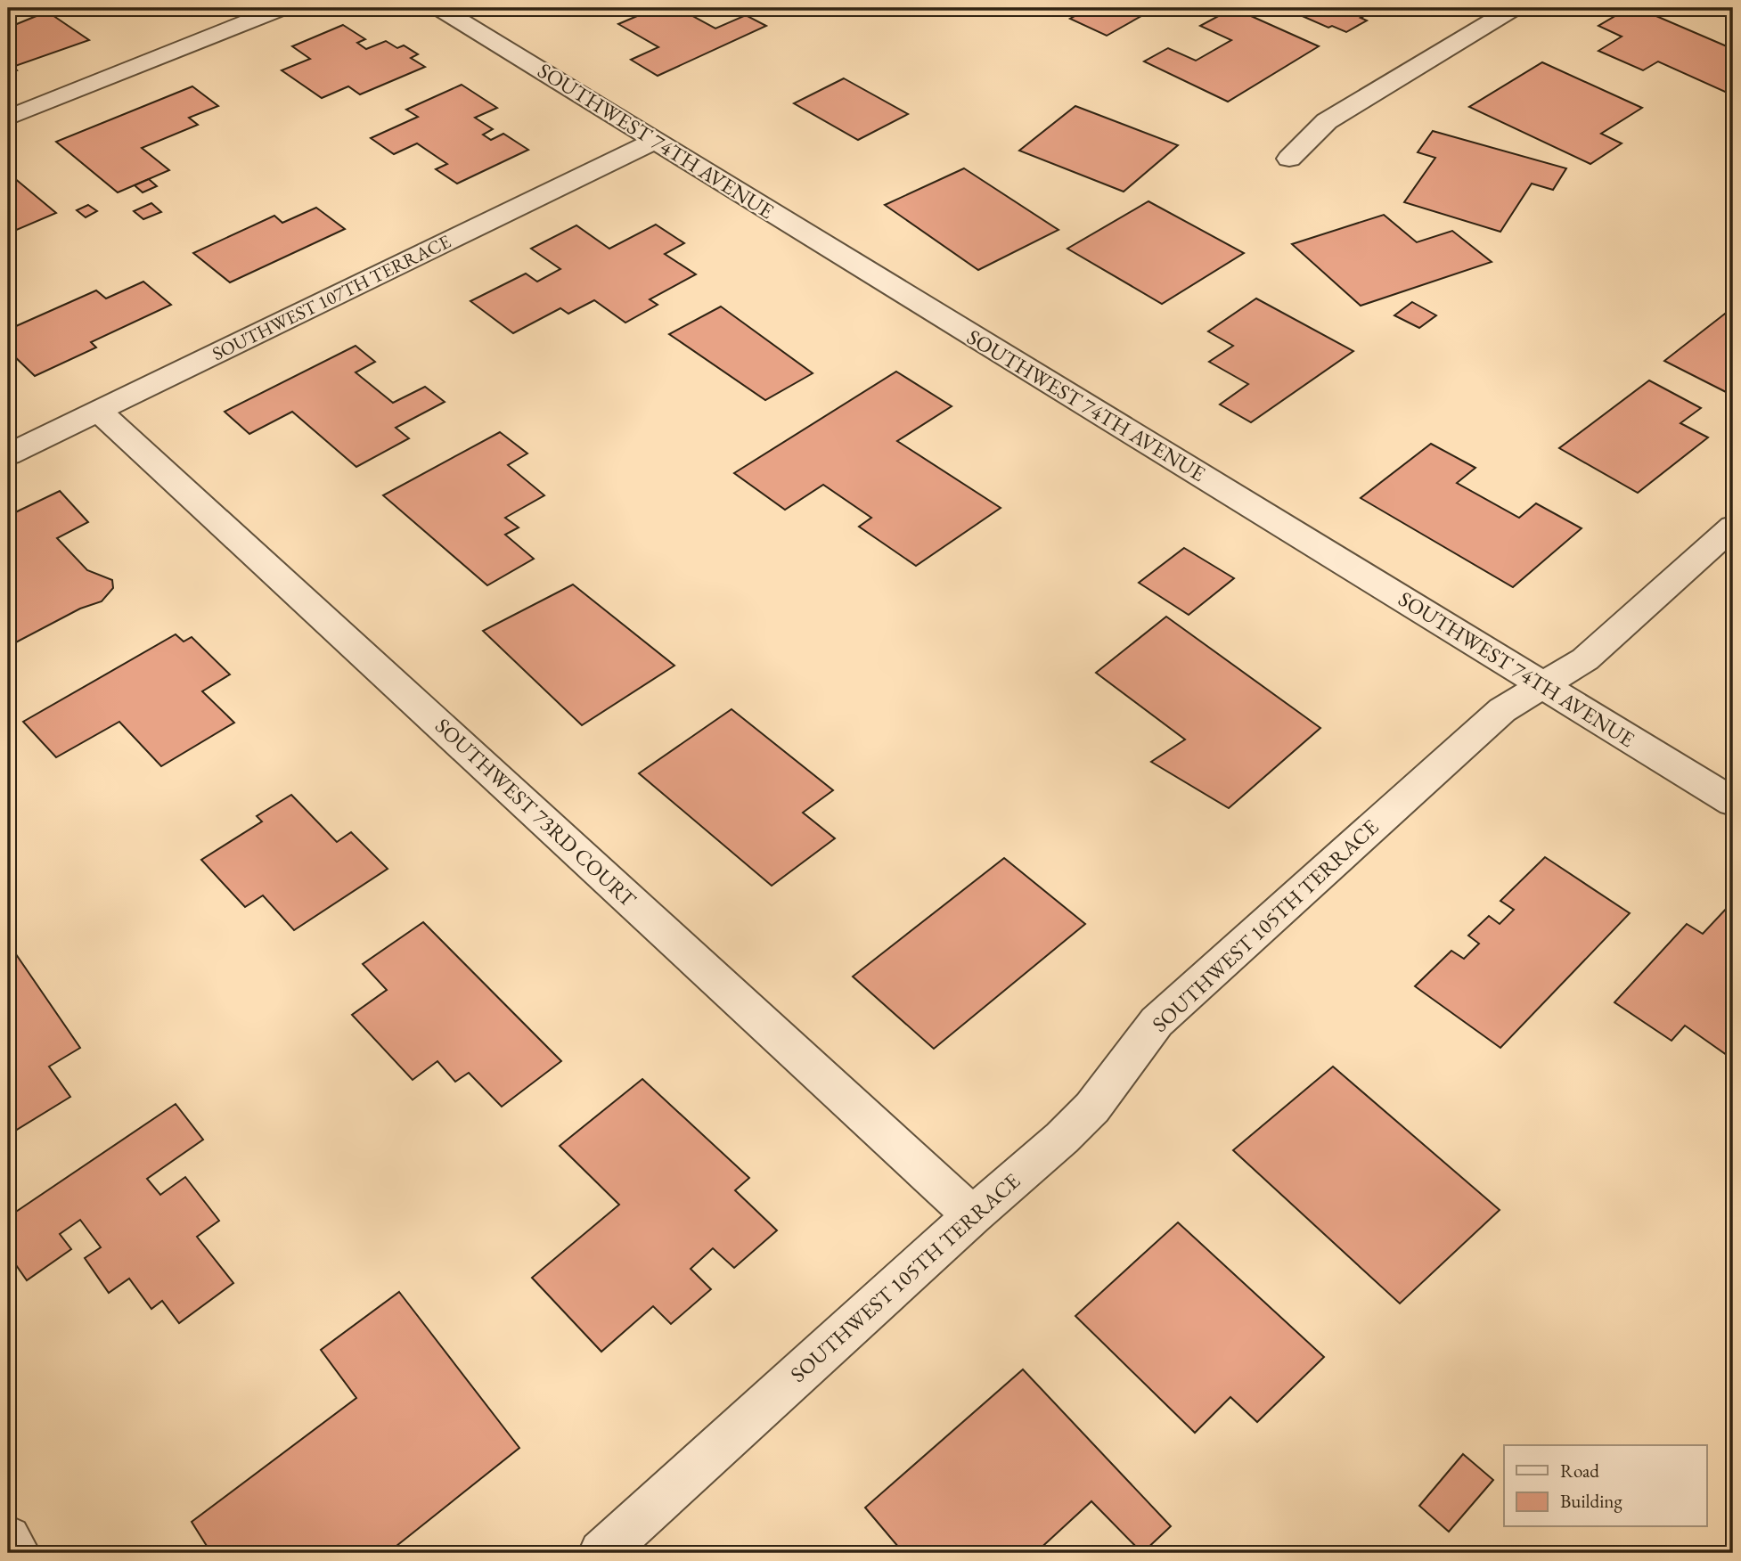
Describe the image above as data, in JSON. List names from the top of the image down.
{
  "streets": {
    "street": [
      "SOUTHWEST 74TH AVENUE",
      "SOUTHWEST 107TH TERRACE",
      "SOUTHWEST 73RD COURT",
      "SOUTHWEST 105TH TERRACE"
    ]
  },
  "crossings": [
    ["SOUTHWEST 74TH AVENUE", "SOUTHWEST 107TH TERRACE"],
    ["SOUTHWEST 74TH AVENUE", "SOUTHWEST 105TH TERRACE"],
    ["SOUTHWEST 107TH TERRACE", "SOUTHWEST 73RD COURT"],
    ["SOUTHWEST 73RD COURT", "SOUTHWEST 105TH TERRACE"]
  ],
  "legend": ["Road", "Building"]
}
